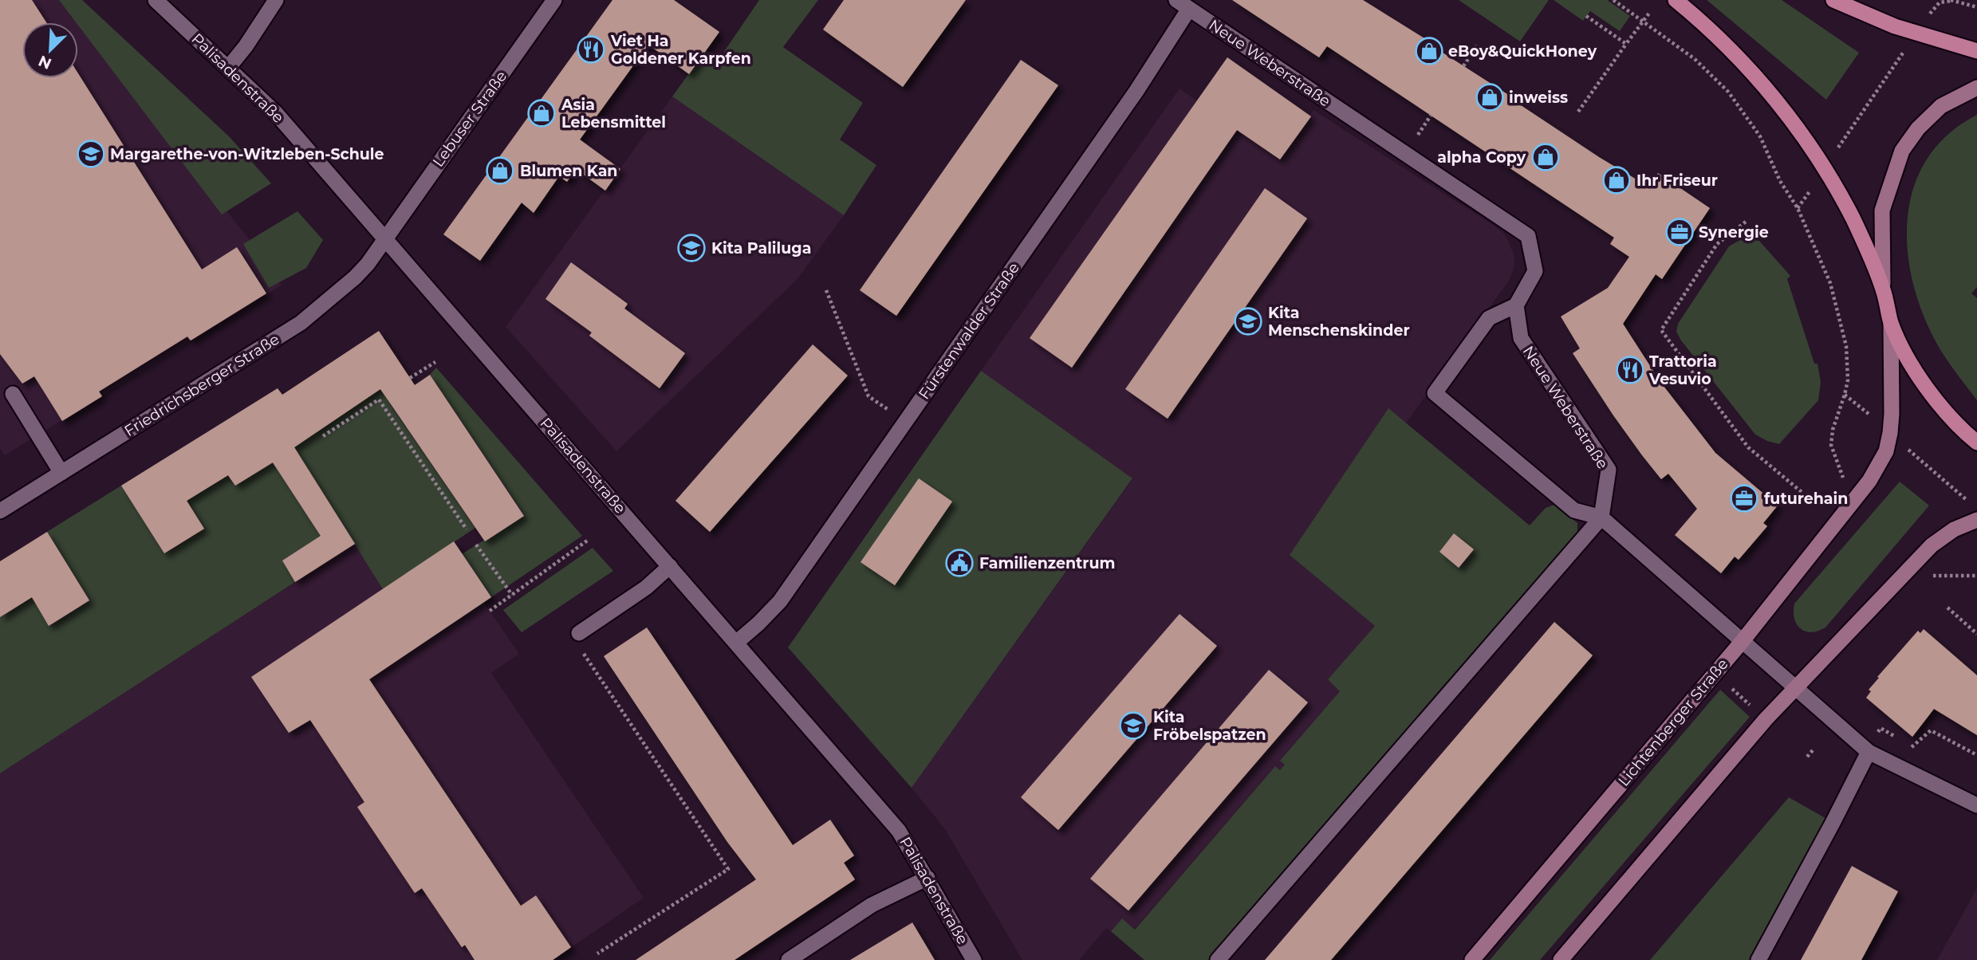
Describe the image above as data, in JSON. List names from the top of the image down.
{
  "streets": {
    "main road": ["Lichtenberger Straße"],
    "street": [
      "Neue Weberstraße",
      "Palisadenstraße",
      "Lebuser Straße",
      "Fürstenwalder Straße",
      "Friedrichsberger Straße"
    ]
  },
  "crossings": [
    ["Neue Weberstraße", "Fürstenwalder Straße"],
    ["Palisadenstraße", "Lebuser Straße"],
    ["Palisadenstraße", "Fürstenwalder Straße"],
    ["Palisadenstraße", "Friedrichsberger Straße"],
    ["Lebuser Straße", "Friedrichsberger Straße"]
  ],
  "places": {
    "restaurant": ["Viet Ha Goldener Karpfen", "Trattoria Vesuvio"],
    "shop": [
      "eBoy&QuickHoney",
      "inweiss",
      "Asia Lebensmittel",
      "alpha Copy",
      "Blumen Kan",
      "Ihr Friseur"
    ],
    "school or university": [
      "Margarethe-von-Witzleben-Schule",
      "Kita Paliluga",
      "Kita Menschenskinder",
      "Kita Fröbelspatzen"
    ],
    "office": ["Synergie", "futurehain"],
    "public building": ["Familienzentrum"]
  },
  "north": "bottom left"
}
